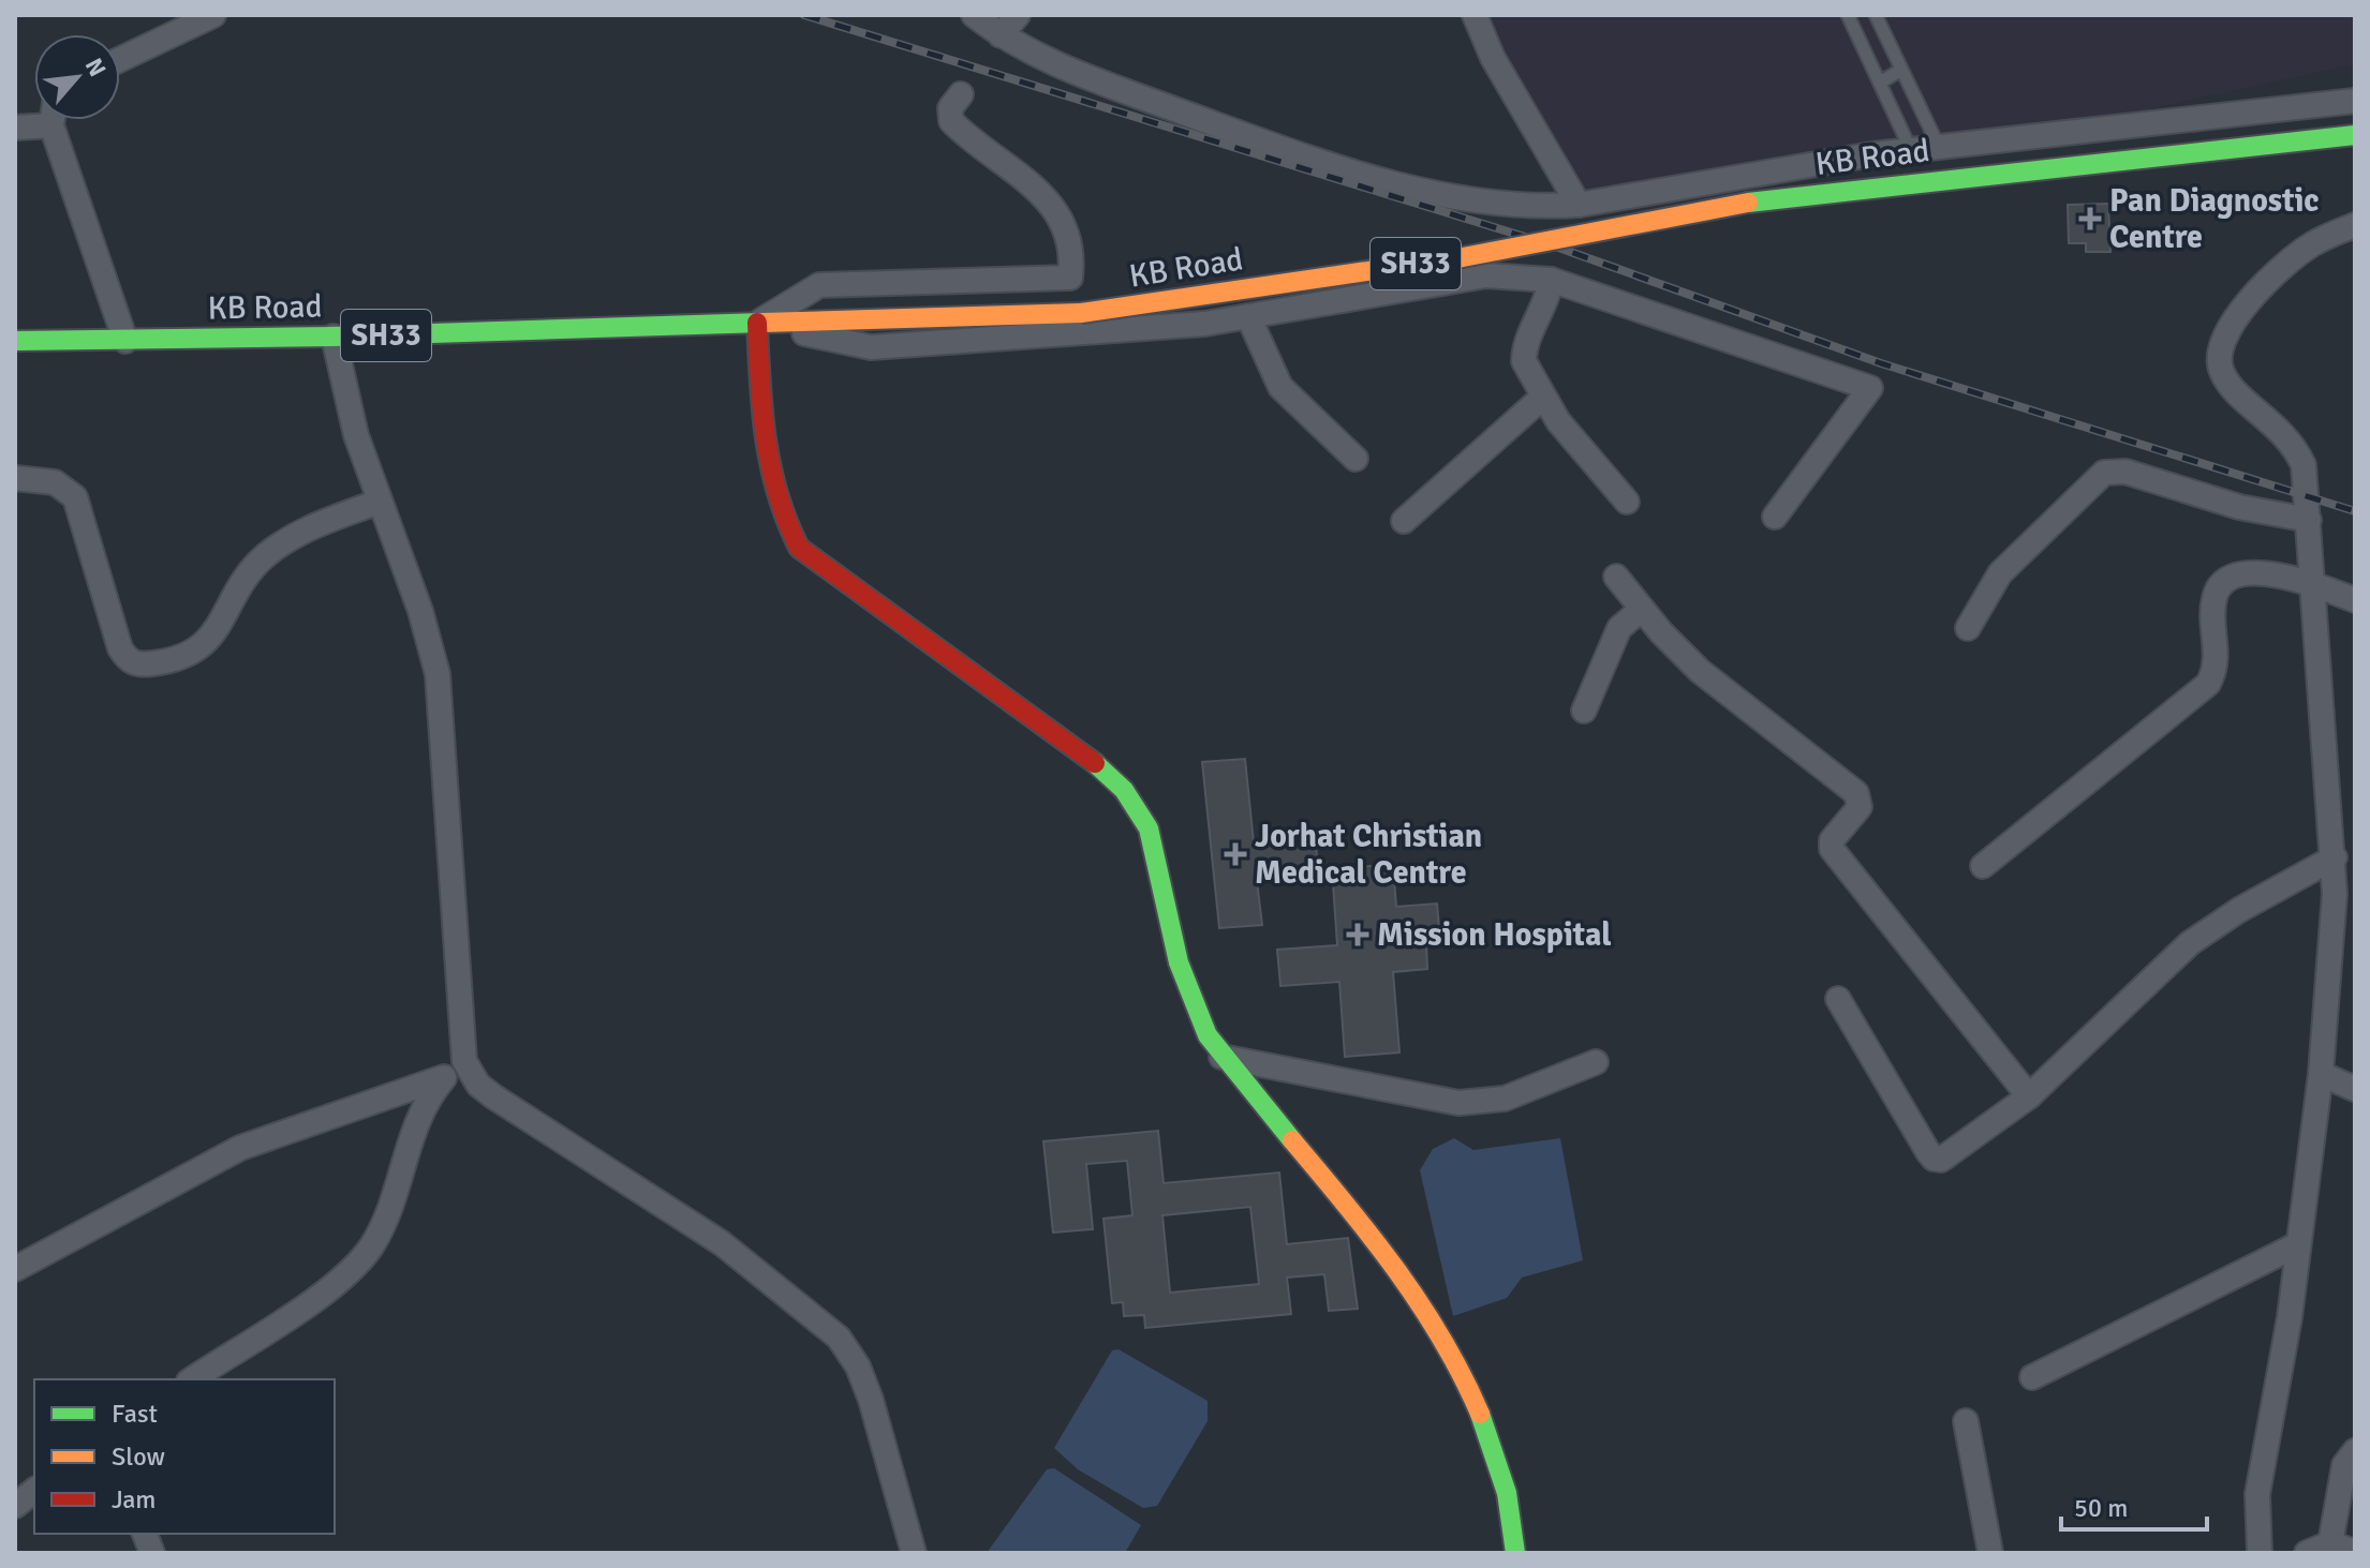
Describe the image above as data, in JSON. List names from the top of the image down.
{
  "streets": {
    "main road": ["KB Road", "SH33"]
  },
  "places": {
    "health": ["Pan Diagnostic Centre", "Jorhat Christian Medical Centre", "Mission Hospital"]
  },
  "legend": ["Fast", "Slow", "Jam"],
  "scale_bar": "50 m",
  "north": "top right"
}
